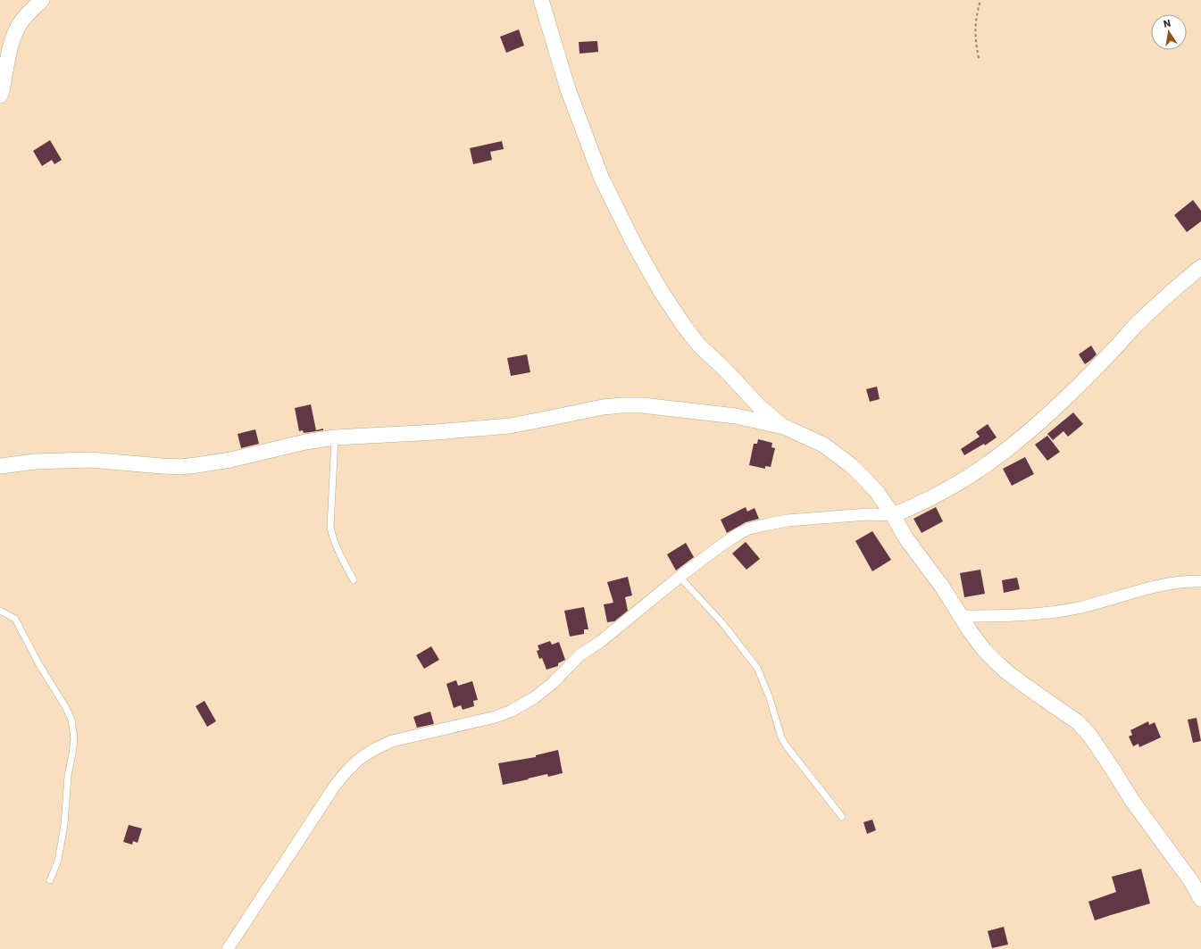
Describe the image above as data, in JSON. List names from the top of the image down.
{
  "north": "top"
}
